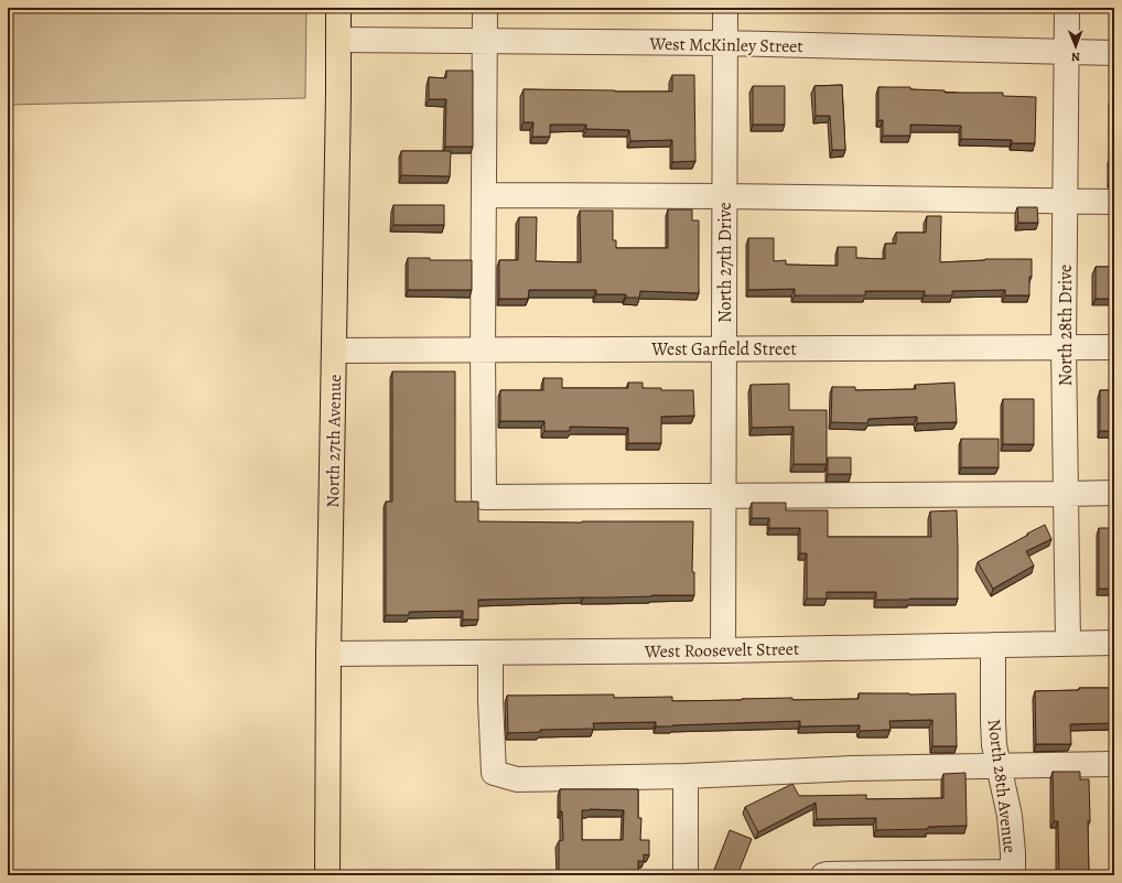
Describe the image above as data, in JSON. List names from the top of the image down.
{
  "streets": {
    "main road": ["North 27th Avenue"],
    "street": [
      "West McKinley Street",
      "North 27th Drive",
      "North 28th Drive",
      "West Garfield Street",
      "West Roosevelt Street",
      "North 28th Avenue"
    ]
  },
  "crossings": [
    ["West McKinley Street", "North 27th Drive"],
    ["West McKinley Street", "North 28th Drive"],
    ["West McKinley Street", "North 27th Avenue"],
    ["North 27th Drive", "West Garfield Street"],
    ["North 27th Drive", "West Roosevelt Street"],
    ["North 28th Drive", "West Garfield Street"],
    ["North 28th Drive", "West Roosevelt Street"],
    ["West Garfield Street", "North 27th Avenue"],
    ["North 27th Avenue", "West Roosevelt Street"],
    ["West Roosevelt Street", "North 28th Avenue"]
  ],
  "north": "bottom"
}
